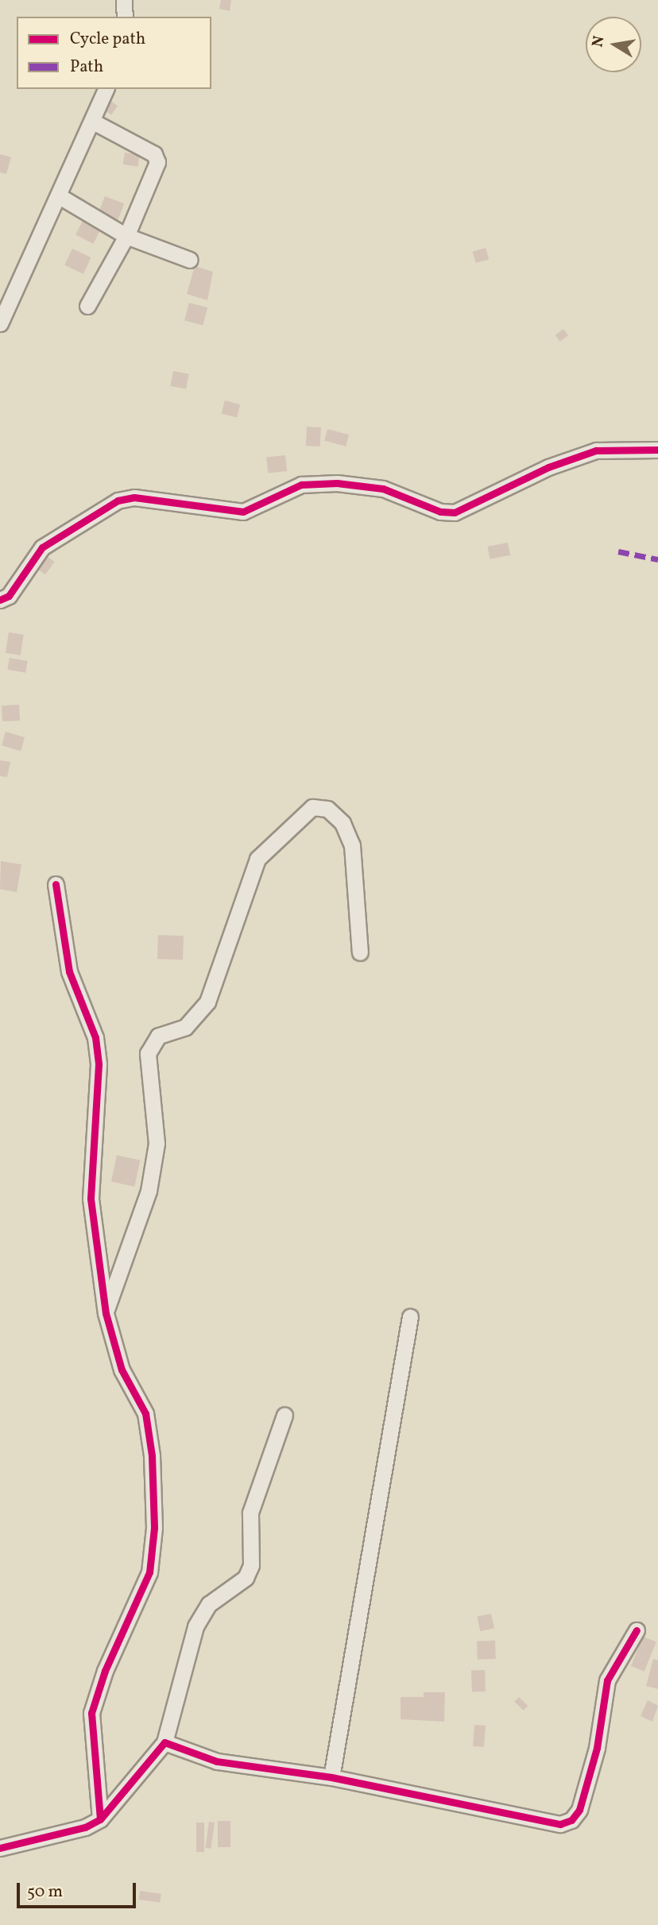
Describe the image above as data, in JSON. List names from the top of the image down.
{
  "legend": ["Cycle path", "Path"],
  "scale_bar": "50 m",
  "north": "left"
}
